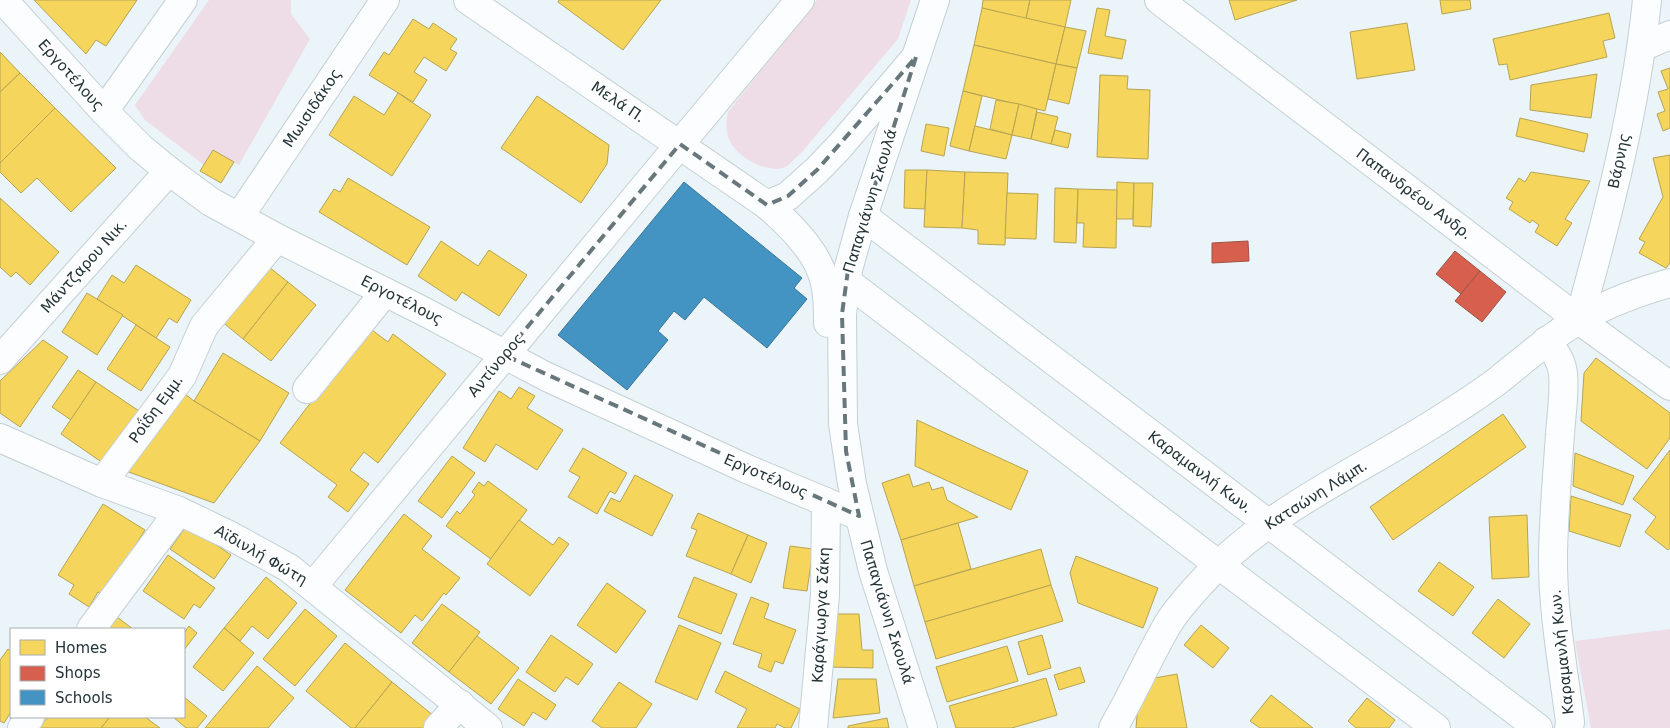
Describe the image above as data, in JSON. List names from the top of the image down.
{
  "streets": {
    "street": [
      "Εργοτέλους",
      "Μελά Π.",
      "Μωισιδάκος",
      "Βάρνης",
      "Παπανδρέου Ανδρ.",
      "Παπαγιάννη Σκουλά",
      "Μάντζαρου Νικ.",
      "Αντίνορος",
      "Ροΐδη Εμμ.",
      "Καραμανλή Κων.",
      "Κατσώνη Λάμπ.",
      "Αϊδινλή Φώτη",
      "Καράγιωργα Σάκη"
    ]
  },
  "crossings": [
    ["Εργοτέλους", "Μωισιδάκος"],
    ["Εργοτέλους", "Παπαγιάννη Σκουλά"],
    ["Εργοτέλους", "Μάντζαρου Νικ."],
    ["Εργοτέλους", "Αντίνορος"],
    ["Εργοτέλους", "Ροΐδη Εμμ."],
    ["Εργοτέλους", "Καράγιωργα Σάκη"],
    ["Μελά Π.", "Παπαγιάννη Σκουλά"],
    ["Μελά Π.", "Αντίνορος"],
    ["Βάρνης", "Παπανδρέου Ανδρ."],
    ["Βάρνης", "Κατσώνη Λάμπ."],
    ["Παπανδρέου Ανδρ.", "Κατσώνη Λάμπ."],
    ["Παπαγιάννη Σκουλά", "Καραμανλή Κων."],
    ["Αντίνορος", "Αϊδινλή Φώτη"],
    ["Ροΐδη Εμμ.", "Αϊδινλή Φώτη"],
    ["Καραμανλή Κων.", "Κατσώνη Λάμπ."]
  ],
  "legend": ["Homes", "Shops", "Schools"]
}
